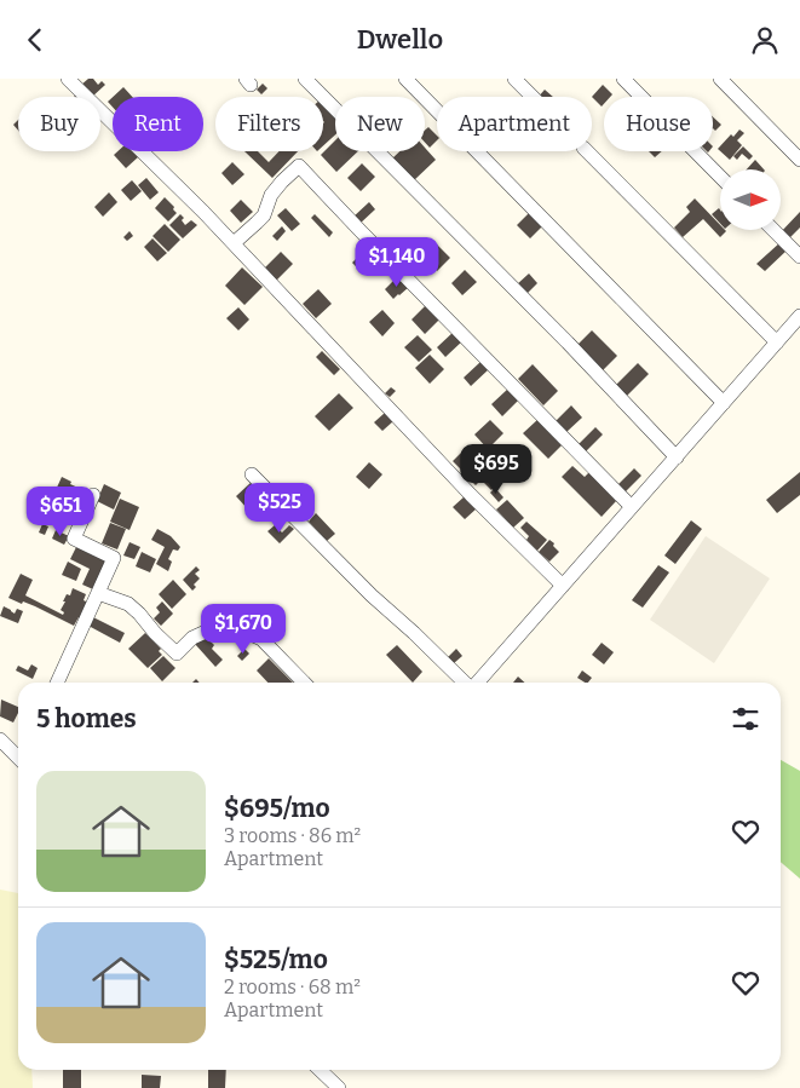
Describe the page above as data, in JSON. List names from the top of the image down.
{
  "north": "right",
  "page": {
    "header": "Dwello",
    "chip": [
      "Buy",
      "Rent",
      "Filters",
      "New",
      "Apartment",
      "House"
    ],
    "price": [
      "$1,140",
      "$695",
      "$525",
      "$651",
      "$1,670"
    ],
    "heading": "5 homes",
    "list": [
      {
        "name": "$695/mo",
        "note": "3 rooms · 86 m² · Apartment"
      },
      {
        "name": "$525/mo",
        "note": "2 rooms · 68 m² · Apartment"
      }
    ]
  }
}
